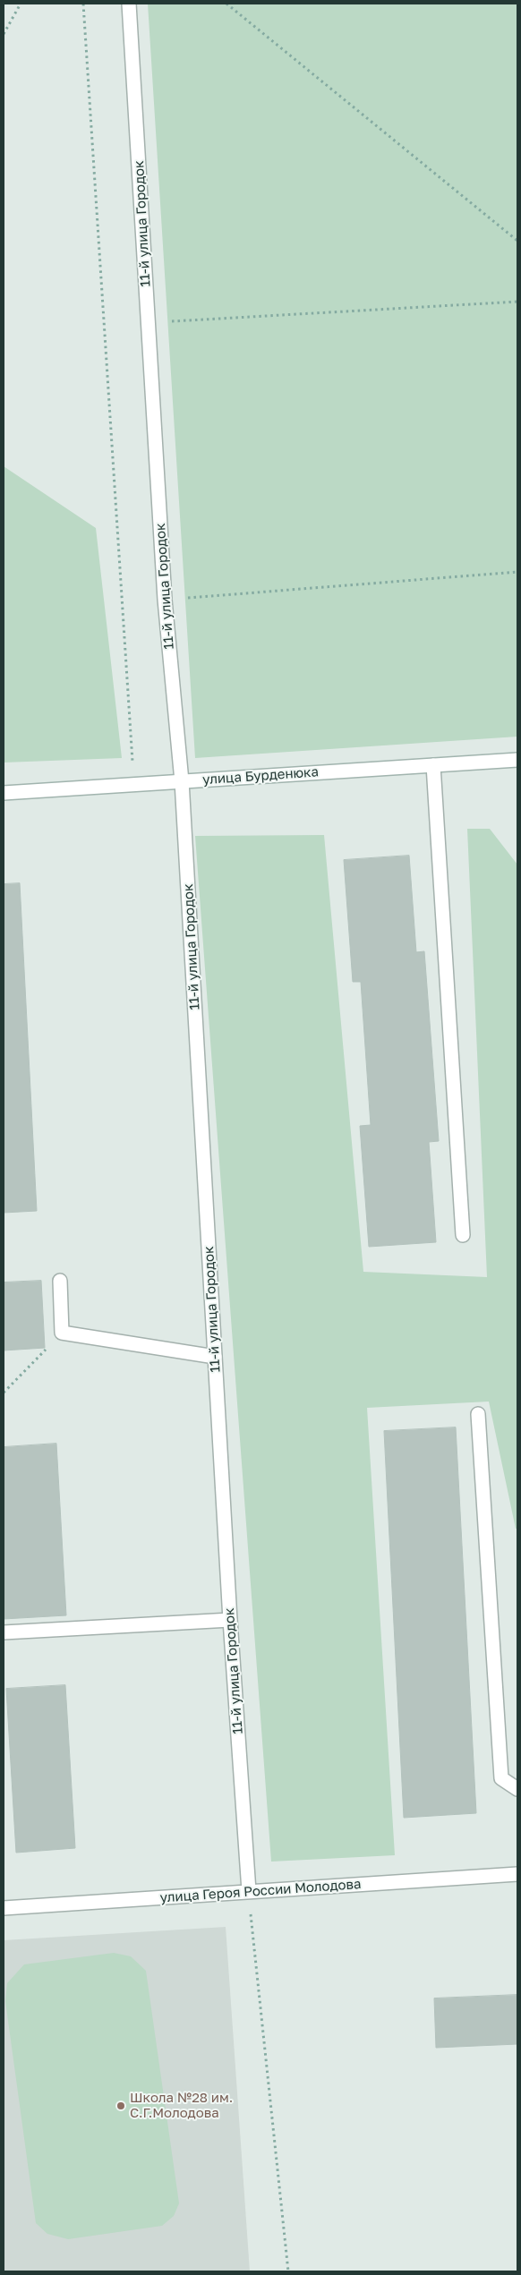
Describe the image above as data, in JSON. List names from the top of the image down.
{
  "streets": {
    "street": ["11-й улица Городок", "улица Бурденюка", "улица Героя России Молодова"]
  },
  "crossings": [
    ["11-й улица Городок", "улица Бурденюка"],
    ["11-й улица Городок", "улица Героя России Молодова"]
  ],
  "places": ["Школа №28 им. С.Г.Молодова"]
}
